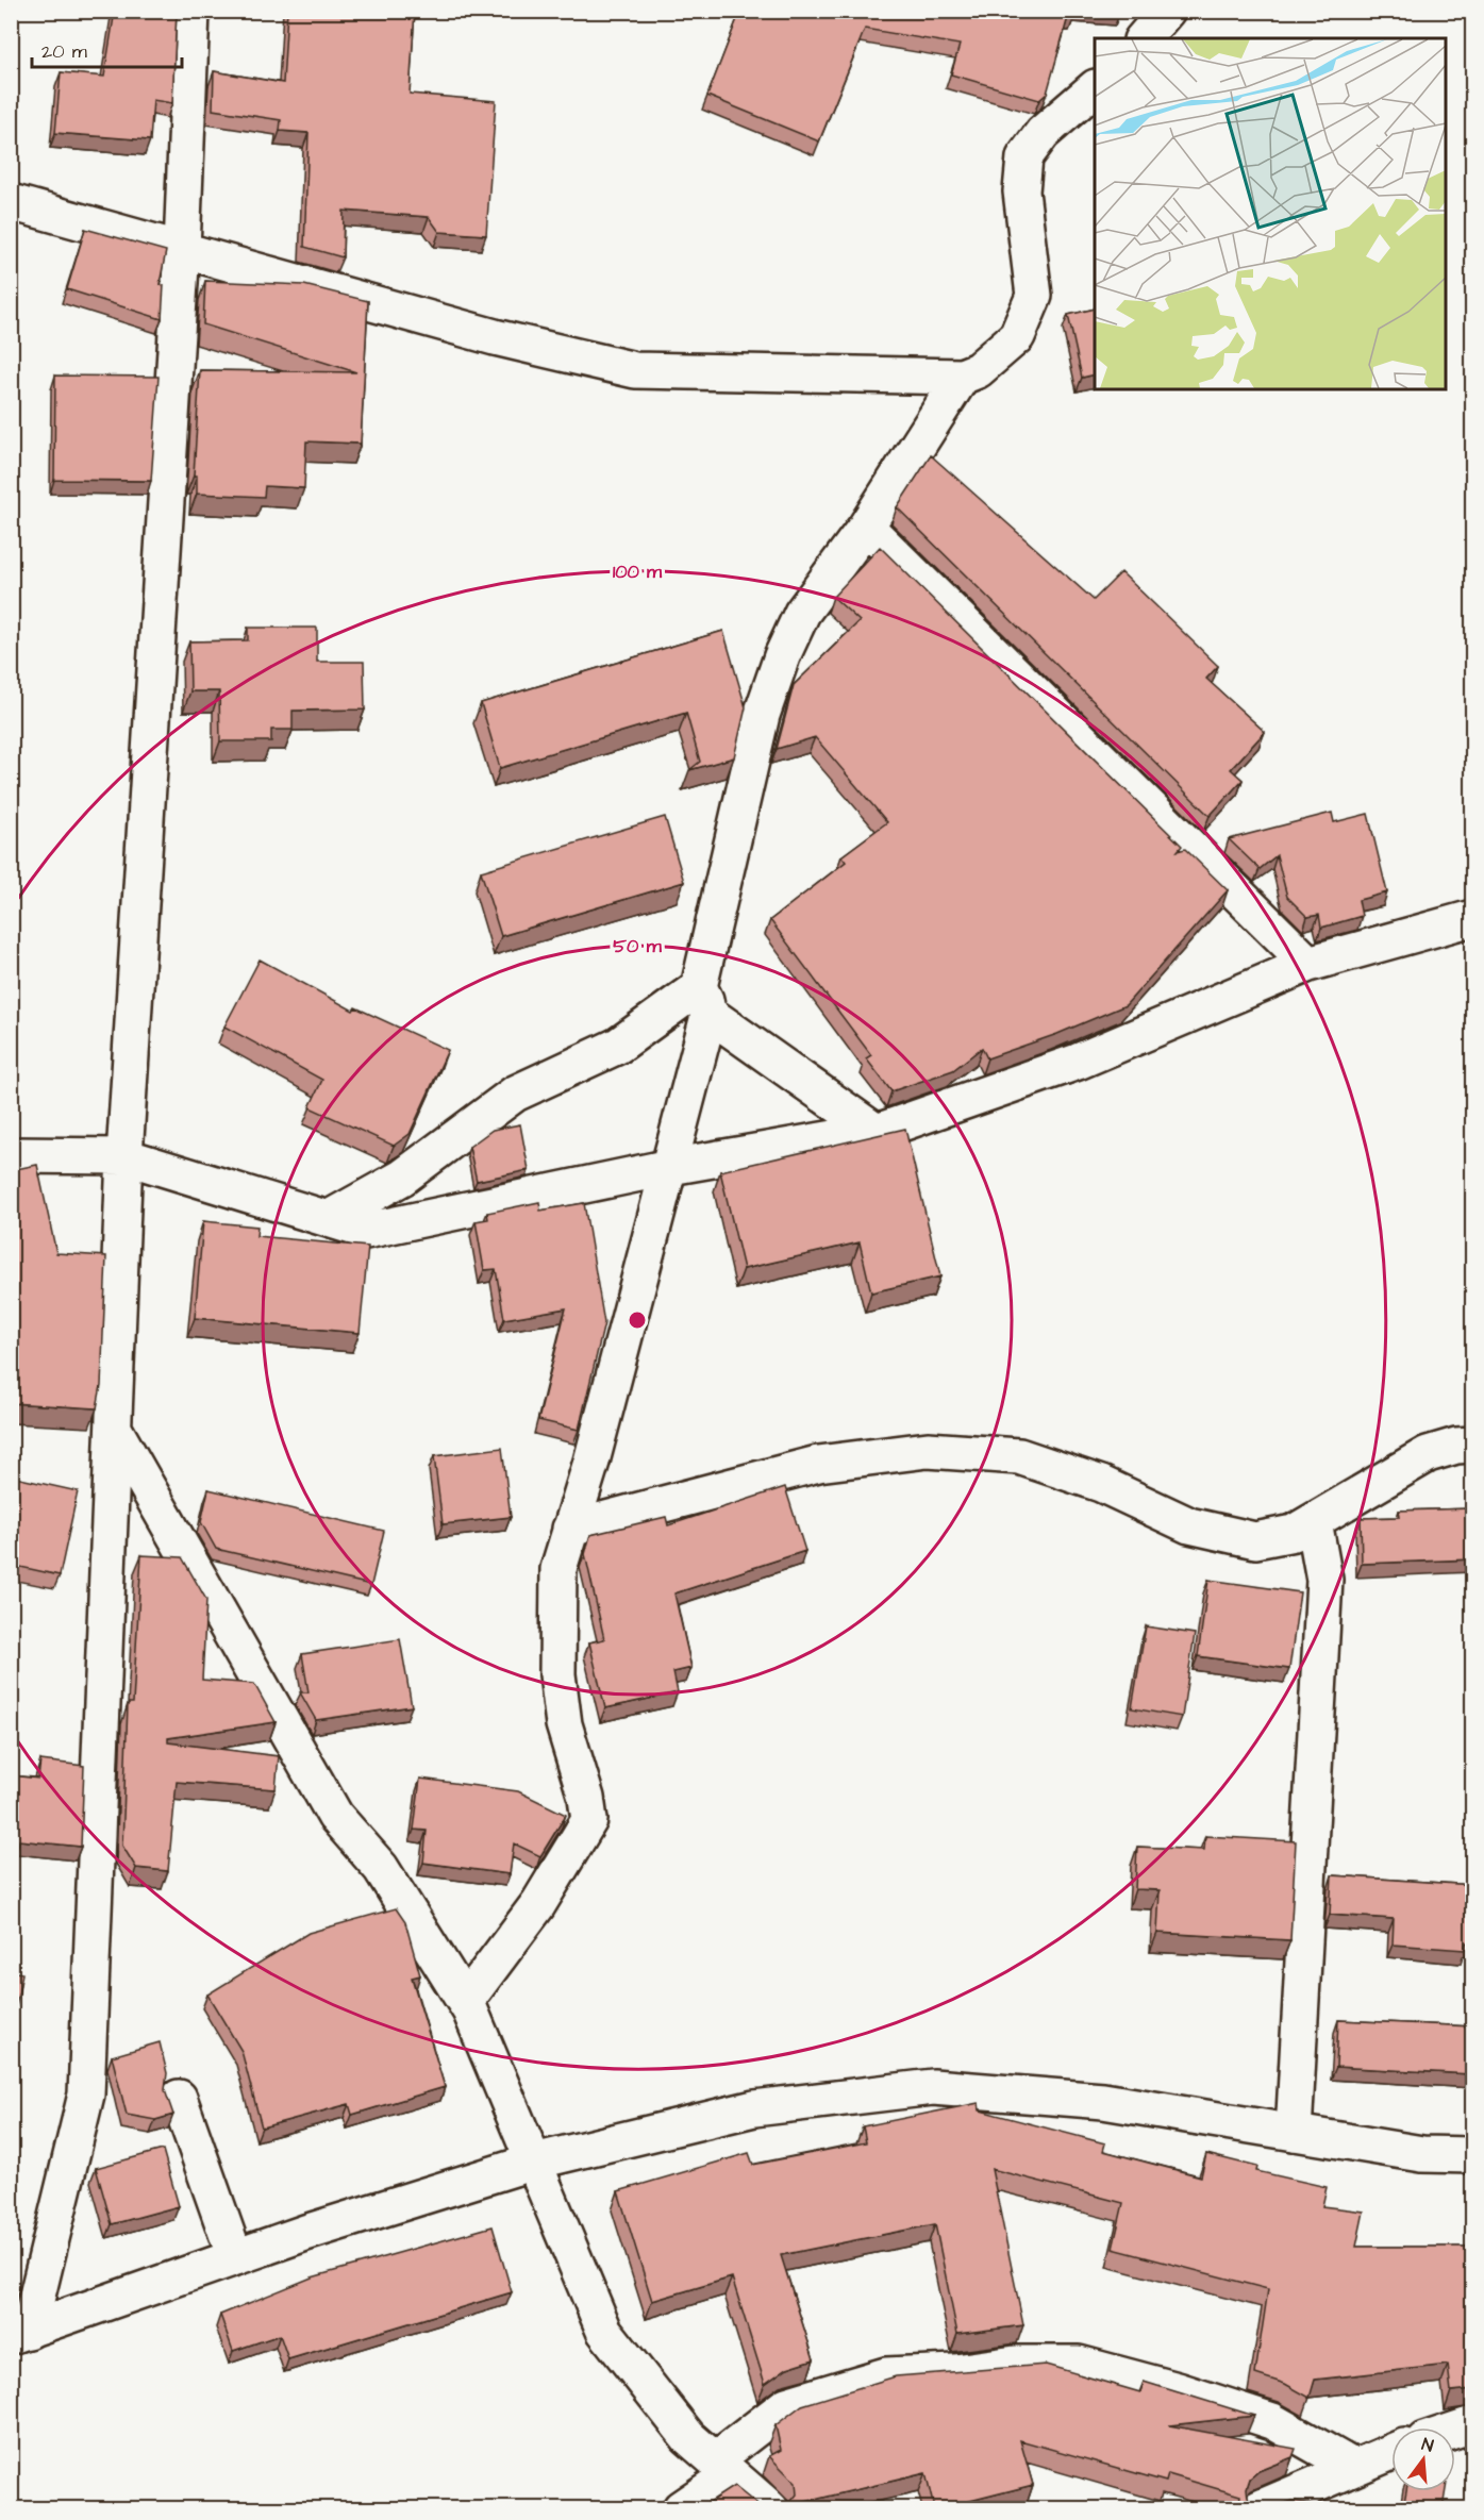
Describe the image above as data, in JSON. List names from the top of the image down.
{
  "scale_bar": "20 m",
  "north": "top",
  "rings": ["100 m", "50 m"]
}
